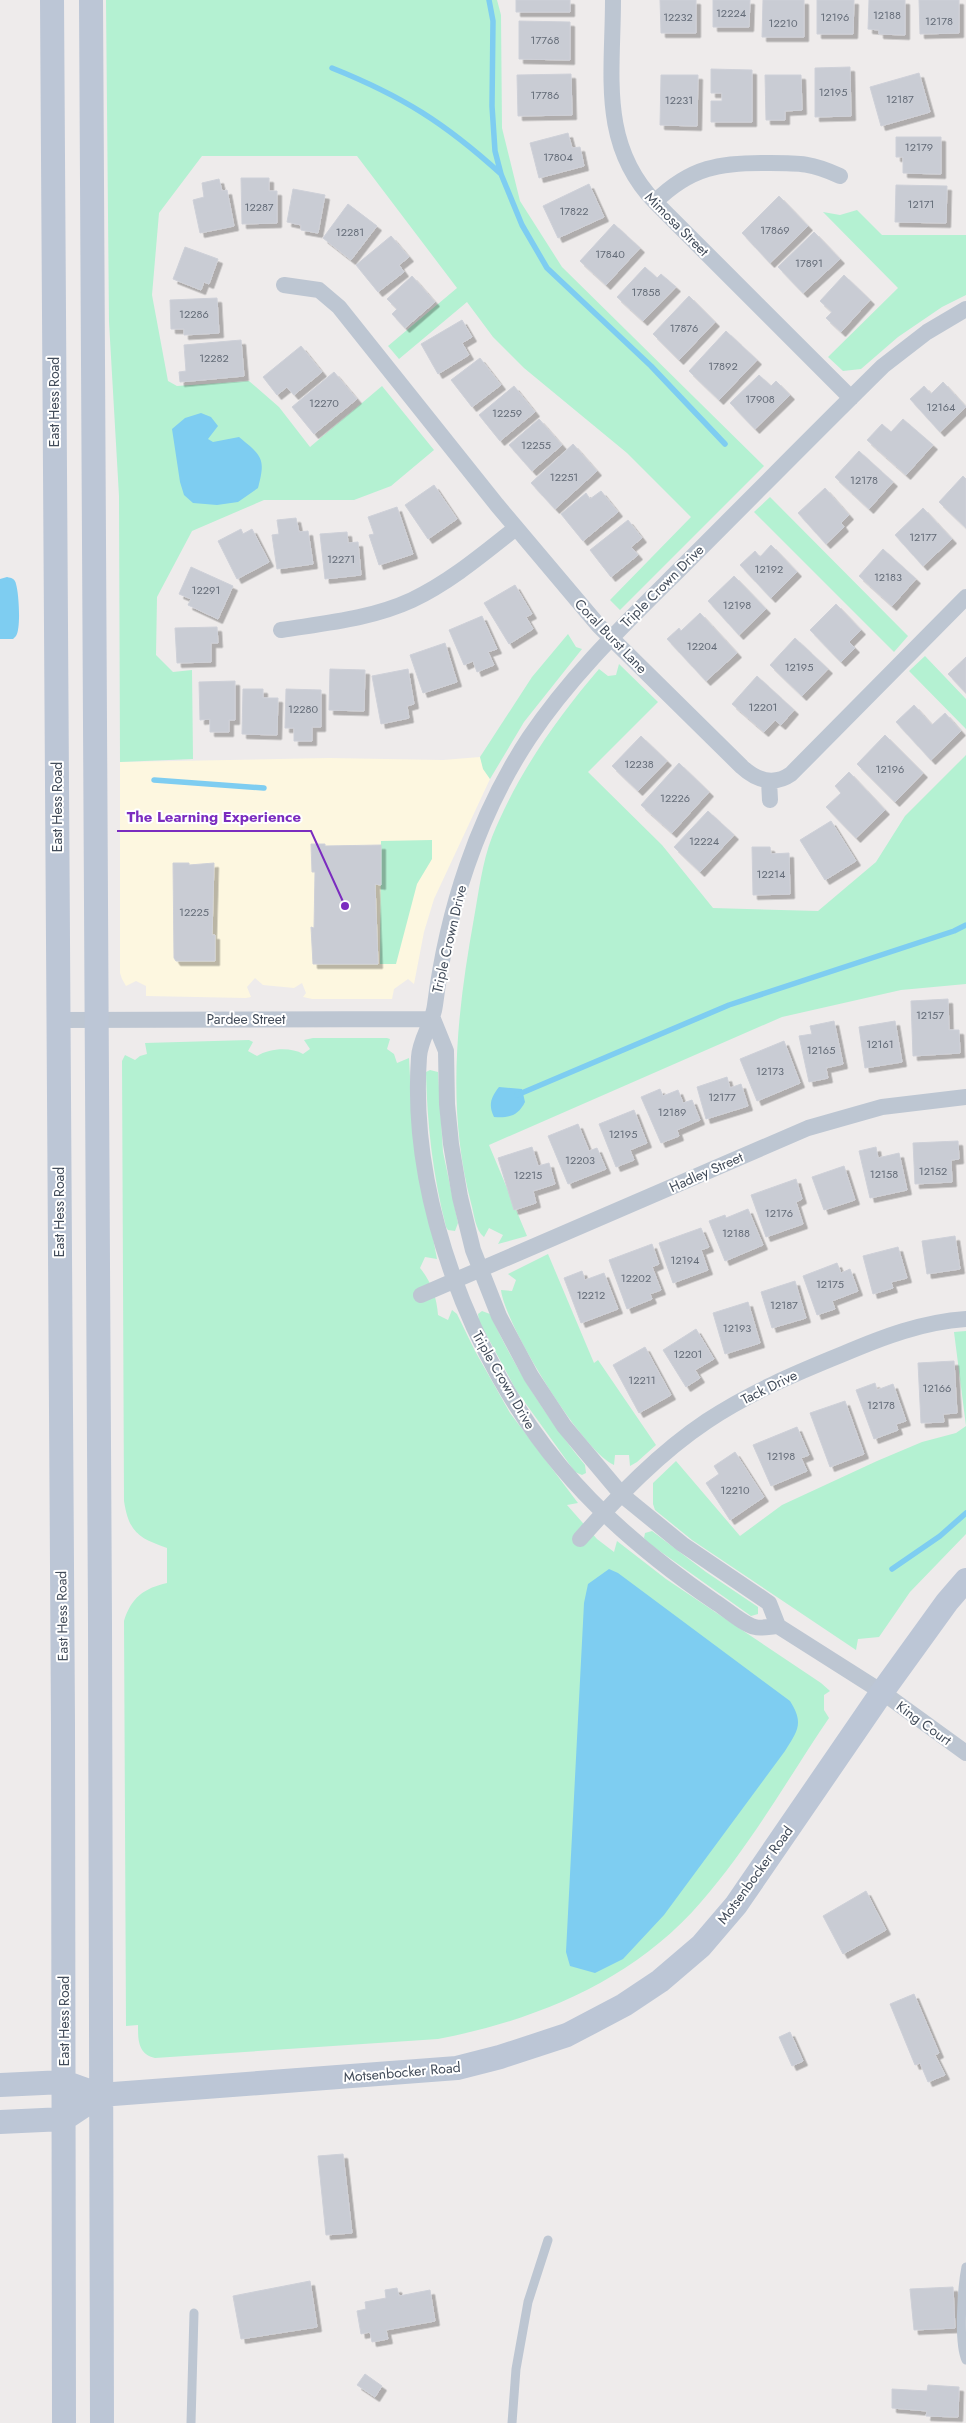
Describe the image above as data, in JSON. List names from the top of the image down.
{
  "streets": {
    "main road": ["East Hess Road", "Motsenbocker Road"],
    "street": [
      "Mimosa Street",
      "Triple Crown Drive",
      "Coral Burst Lane",
      "Pardee Street",
      "Hadley Street",
      "Tack Drive",
      "King Court"
    ]
  },
  "crossings": [
    ["Mimosa Street", "Triple Crown Drive"],
    ["East Hess Road", "Pardee Street"],
    ["East Hess Road", "Motsenbocker Road"],
    ["Triple Crown Drive", "Coral Burst Lane"],
    ["Triple Crown Drive", "Pardee Street"],
    ["Triple Crown Drive", "Hadley Street"],
    ["Triple Crown Drive", "Tack Drive"],
    ["King Court", "Motsenbocker Road"]
  ],
  "places": ["The Learning Experience"],
  "house_numbers": [
    "12224",
    "12188",
    "12232",
    "12196",
    "12178",
    "12210",
    "17768",
    "12195",
    "17786",
    "12187",
    "12231",
    "12179",
    "17804",
    "12171",
    "12287",
    "17822",
    "17869",
    "12281",
    "17840",
    "17891",
    "17858",
    "12286",
    "17876",
    "12282",
    "17892",
    "17908",
    "12270",
    "12164",
    "12259",
    "12255",
    "12251",
    "12178",
    "12177",
    "12271",
    "12192",
    "12183",
    "12291",
    "12198",
    "12204",
    "12195",
    "12201",
    "12280",
    "12238",
    "12196",
    "12226",
    "12224",
    "12214",
    "12225",
    "12157",
    "12161",
    "12165",
    "12173",
    "12177",
    "12189",
    "12195",
    "12203",
    "12152",
    "12158",
    "12215",
    "12176",
    "12188",
    "12194",
    "12202",
    "12175",
    "12212",
    "12187",
    "12193",
    "12201",
    "12211",
    "12166",
    "12178",
    "12198",
    "12210"
  ]
}
